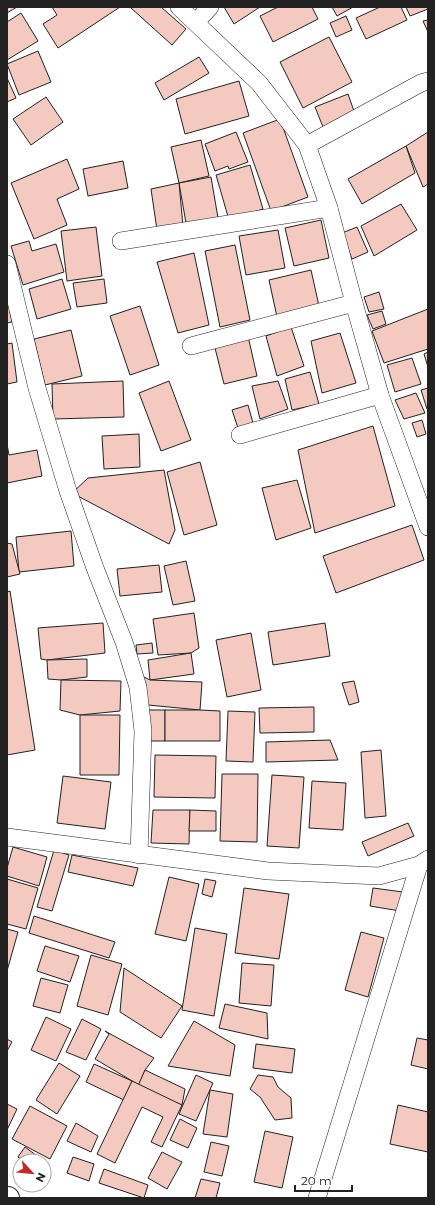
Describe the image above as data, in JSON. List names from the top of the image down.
{
  "scale_bar": "20 m",
  "north": "bottom right"
}
